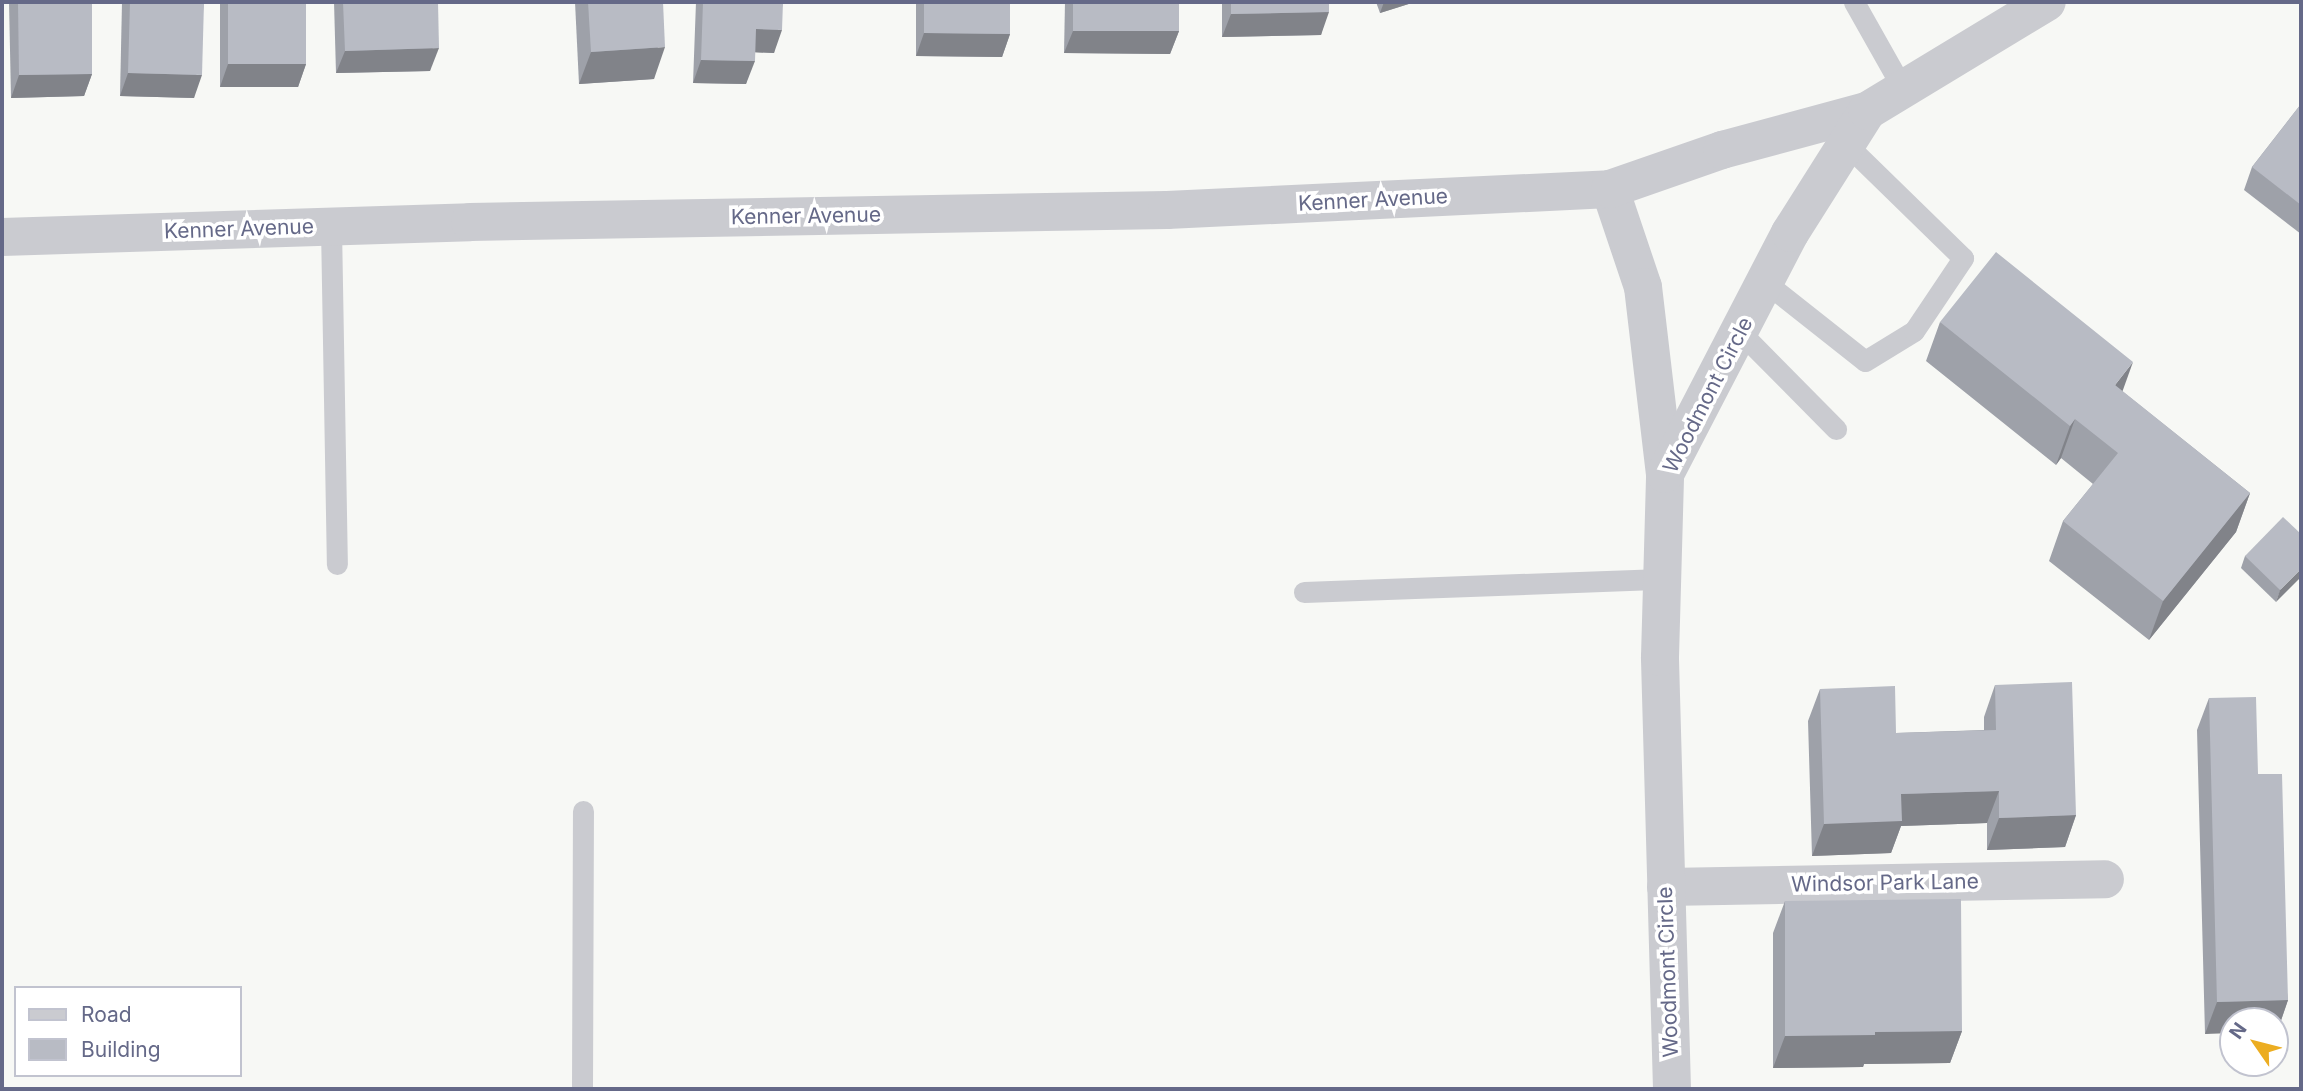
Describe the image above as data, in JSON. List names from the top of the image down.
{
  "streets": {
    "street": ["Kenner Avenue", "Woodmont Circle", "Windsor Park Lane"]
  },
  "crossings": [
    ["Kenner Avenue", "Woodmont Circle"],
    ["Woodmont Circle", "Windsor Park Lane"]
  ],
  "legend": ["Road", "Building"],
  "north": "top left"
}
